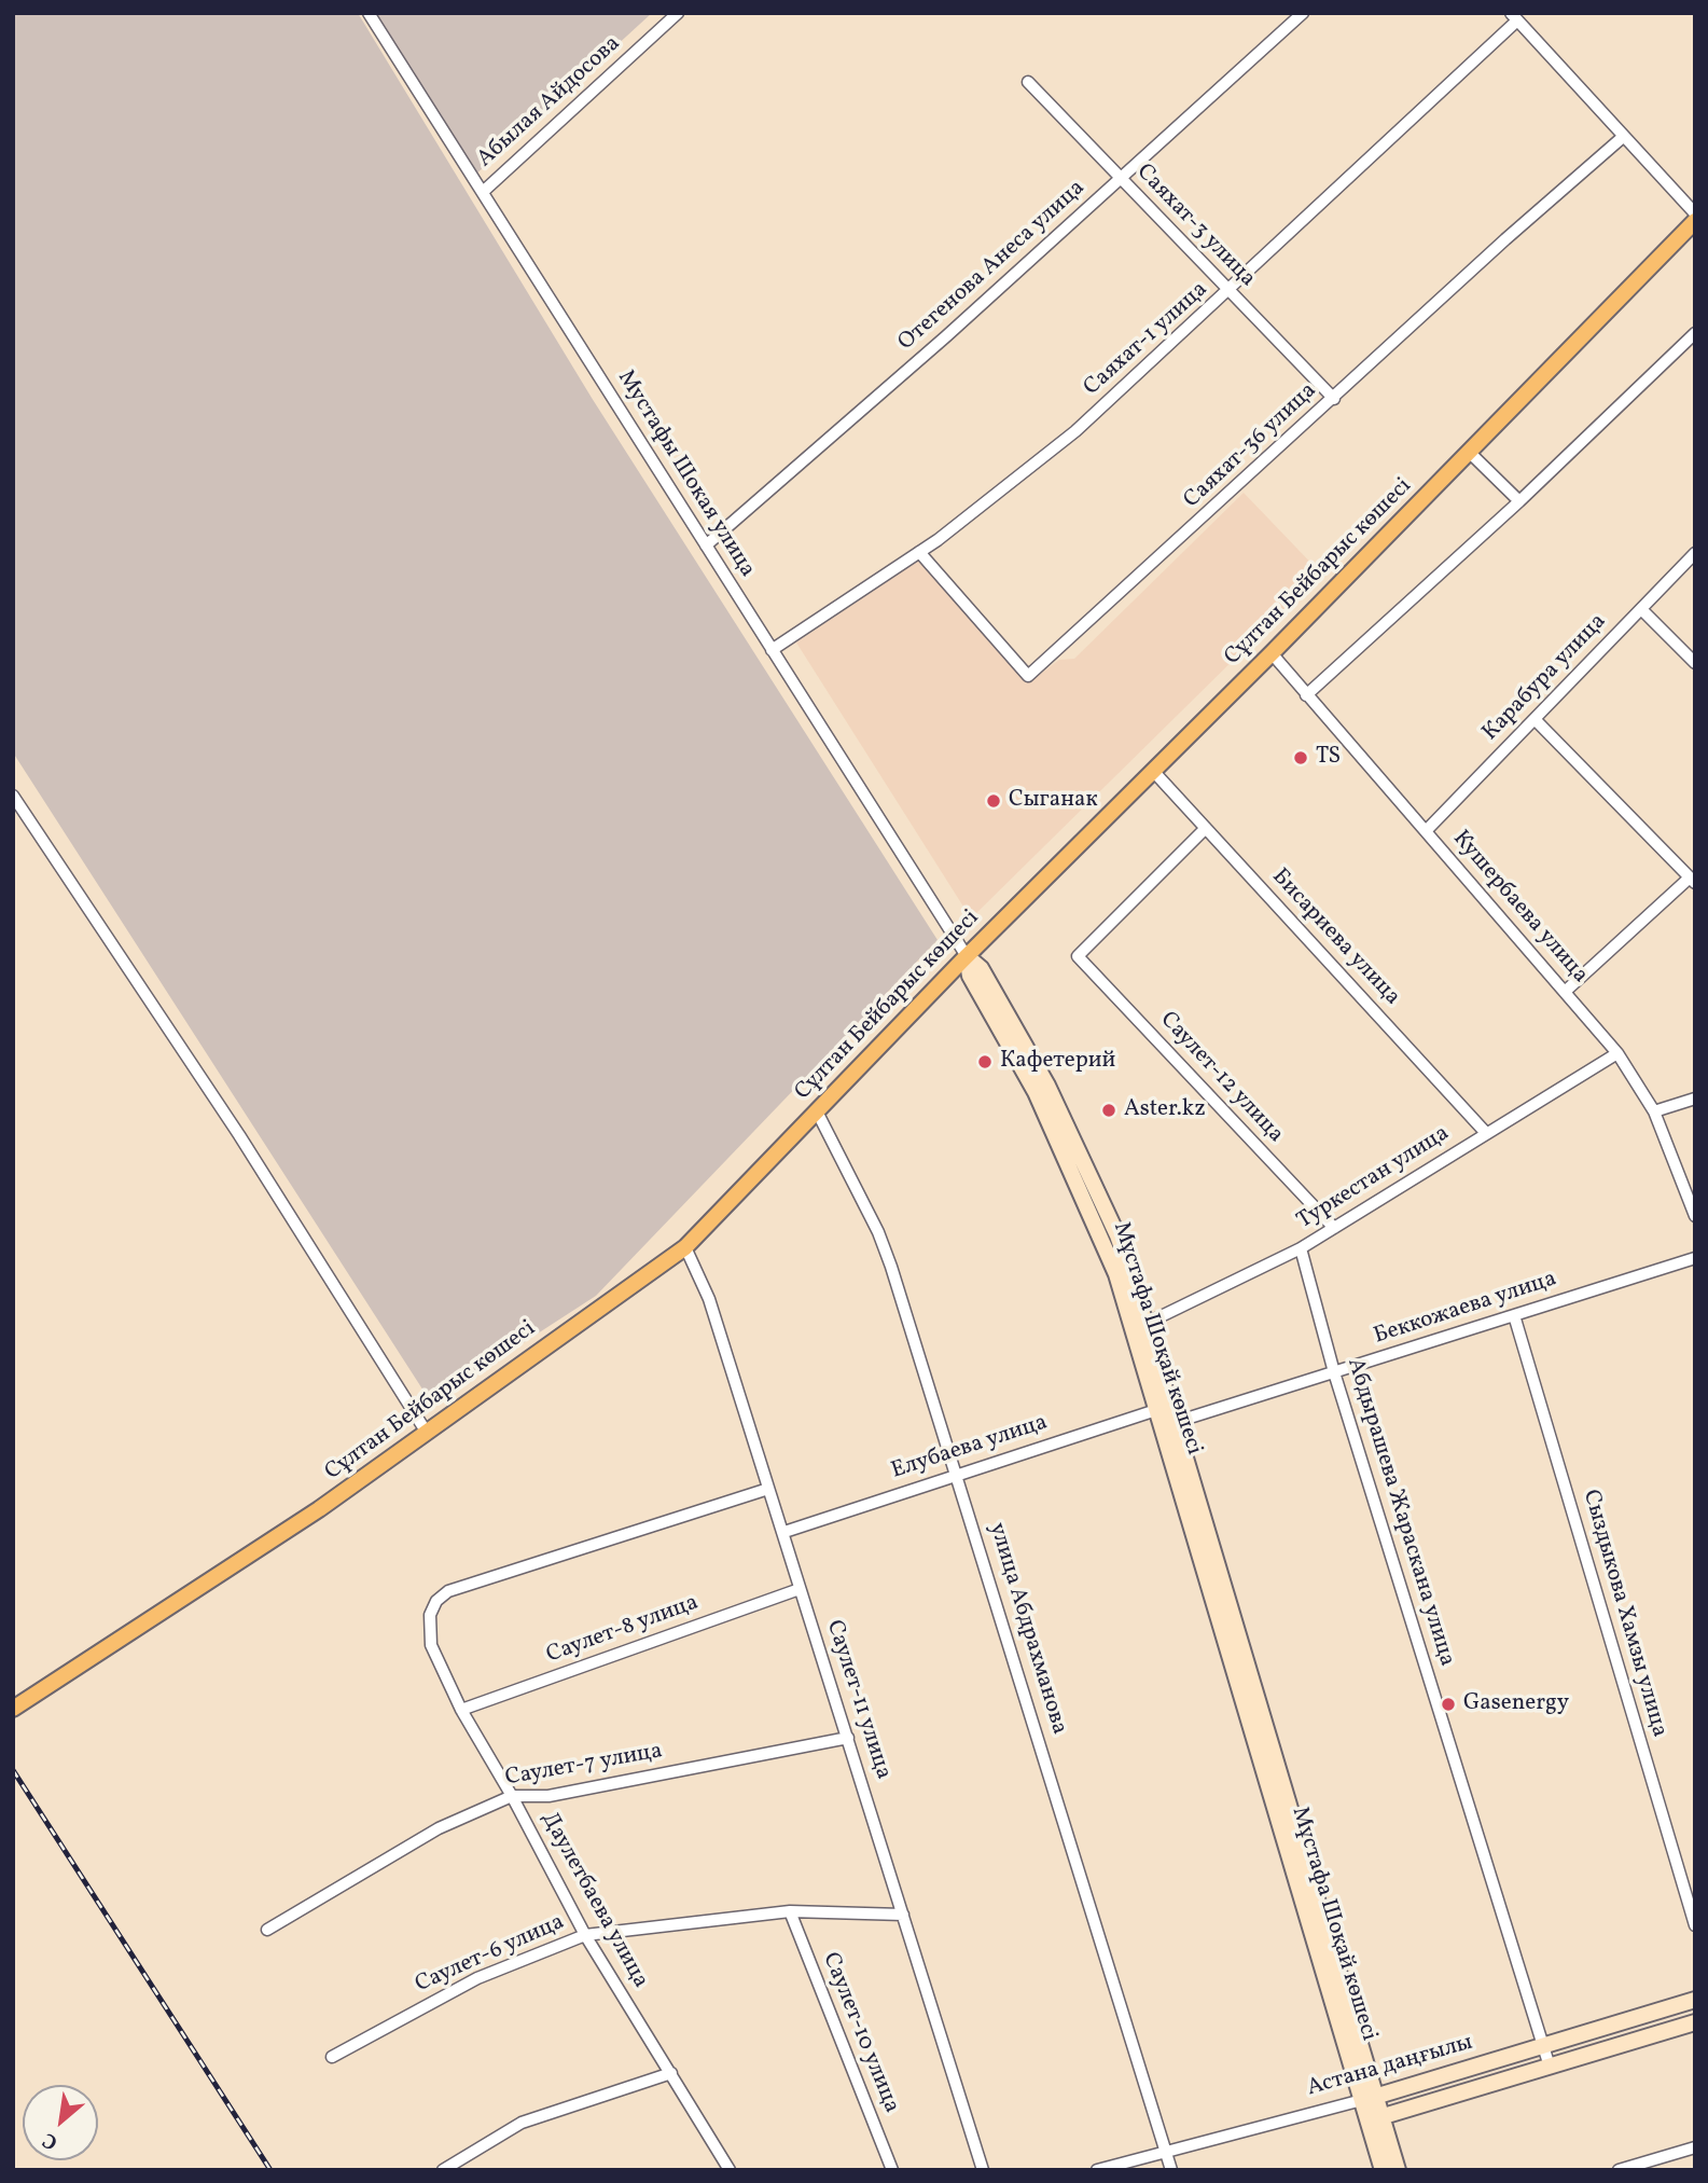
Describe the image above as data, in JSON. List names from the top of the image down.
{
  "streets": {
    "main road": ["Сұлтан Бейбарыс көшесі"],
    "street": [
      "Абылая Айдосова",
      "Саяхат-3 улица",
      "Отегенова Анеса улица",
      "Саяхат-1 улица",
      "Саяхат-36 улица",
      "Мустафы Шокая улица",
      "Карабура улица",
      "Кушербаева улица",
      "Бисариева улица",
      "Саулет-12 улица",
      "Туркестан улица",
      "Беккожаева улица",
      "Мұстафа Шоқай көшесі",
      "Елубаева улица",
      "Абдырашева Жараскана улица",
      "Сыздыкова Хамзы улица",
      "улица Абдрахманова",
      "Саулет-8 улица",
      "Саулет-11 улица",
      "Саулет-7 улица",
      "Даулетбаева улица",
      "Саулет-6 улица",
      "Саулет-10 улица",
      "Астана даңғылы"
    ]
  },
  "crossings": [
    ["Абылая Айдосова", "Мустафы Шокая улица"],
    ["Саяхат-3 улица", "Отегенова Анеса улица"],
    ["Саяхат-3 улица", "Саяхат-1 улица"],
    ["Саяхат-3 улица", "Саяхат-36 улица"],
    ["Отегенова Анеса улица", "Мустафы Шокая улица"],
    ["Саяхат-1 улица", "Саяхат-36 улица"],
    ["Саяхат-1 улица", "Мустафы Шокая улица"],
    ["Мустафы Шокая улица", "Сұлтан Бейбарыс көшесі"],
    ["Мустафы Шокая улица", "Мұстафа Шоқай көшесі"],
    ["Сұлтан Бейбарыс көшесі", "Кушербаева улица"],
    ["Сұлтан Бейбарыс көшесі", "Бисариева улица"],
    ["Сұлтан Бейбарыс көшесі", "Мұстафа Шоқай көшесі"],
    ["Сұлтан Бейбарыс көшесі", "улица Абдрахманова"],
    ["Сұлтан Бейбарыс көшесі", "Саулет-11 улица"],
    ["Карабура улица", "Кушербаева улица"],
    ["Кушербаева улица", "Туркестан улица"],
    ["Бисариева улица", "Саулет-12 улица"],
    ["Бисариева улица", "Туркестан улица"],
    ["Саулет-12 улица", "Туркестан улица"],
    ["Туркестан улица", "Мұстафа Шоқай көшесі"],
    ["Туркестан улица", "Абдырашева Жараскана улица"],
    ["Беккожаева улица", "Мұстафа Шоқай көшесі"],
    ["Беккожаева улица", "Абдырашева Жараскана улица"],
    ["Беккожаева улица", "Сыздыкова Хамзы улица"],
    ["Мұстафа Шоқай көшесі", "Елубаева улица"],
    ["Мұстафа Шоқай көшесі", "Астана даңғылы"],
    ["Елубаева улица", "улица Абдрахманова"],
    ["Елубаева улица", "Саулет-11 улица"],
    ["Абдырашева Жараскана улица", "Астана даңғылы"],
    ["улица Абдрахманова", "Астана даңғылы"],
    ["Саулет-8 улица", "Саулет-11 улица"],
    ["Саулет-8 улица", "Даулетбаева улица"],
    ["Саулет-11 улица", "Саулет-7 улица"],
    ["Саулет-11 улица", "Даулетбаева улица"],
    ["Саулет-11 улица", "Саулет-6 улица"],
    ["Саулет-7 улица", "Даулетбаева улица"],
    ["Даулетбаева улица", "Саулет-6 улица"],
    ["Саулет-6 улица", "Саулет-10 улица"]
  ],
  "places": [
    "TS",
    "Сыганак",
    "Кафетерий",
    "Aster.kz",
    "Gasenergy"
  ],
  "north": "bottom left"
}
